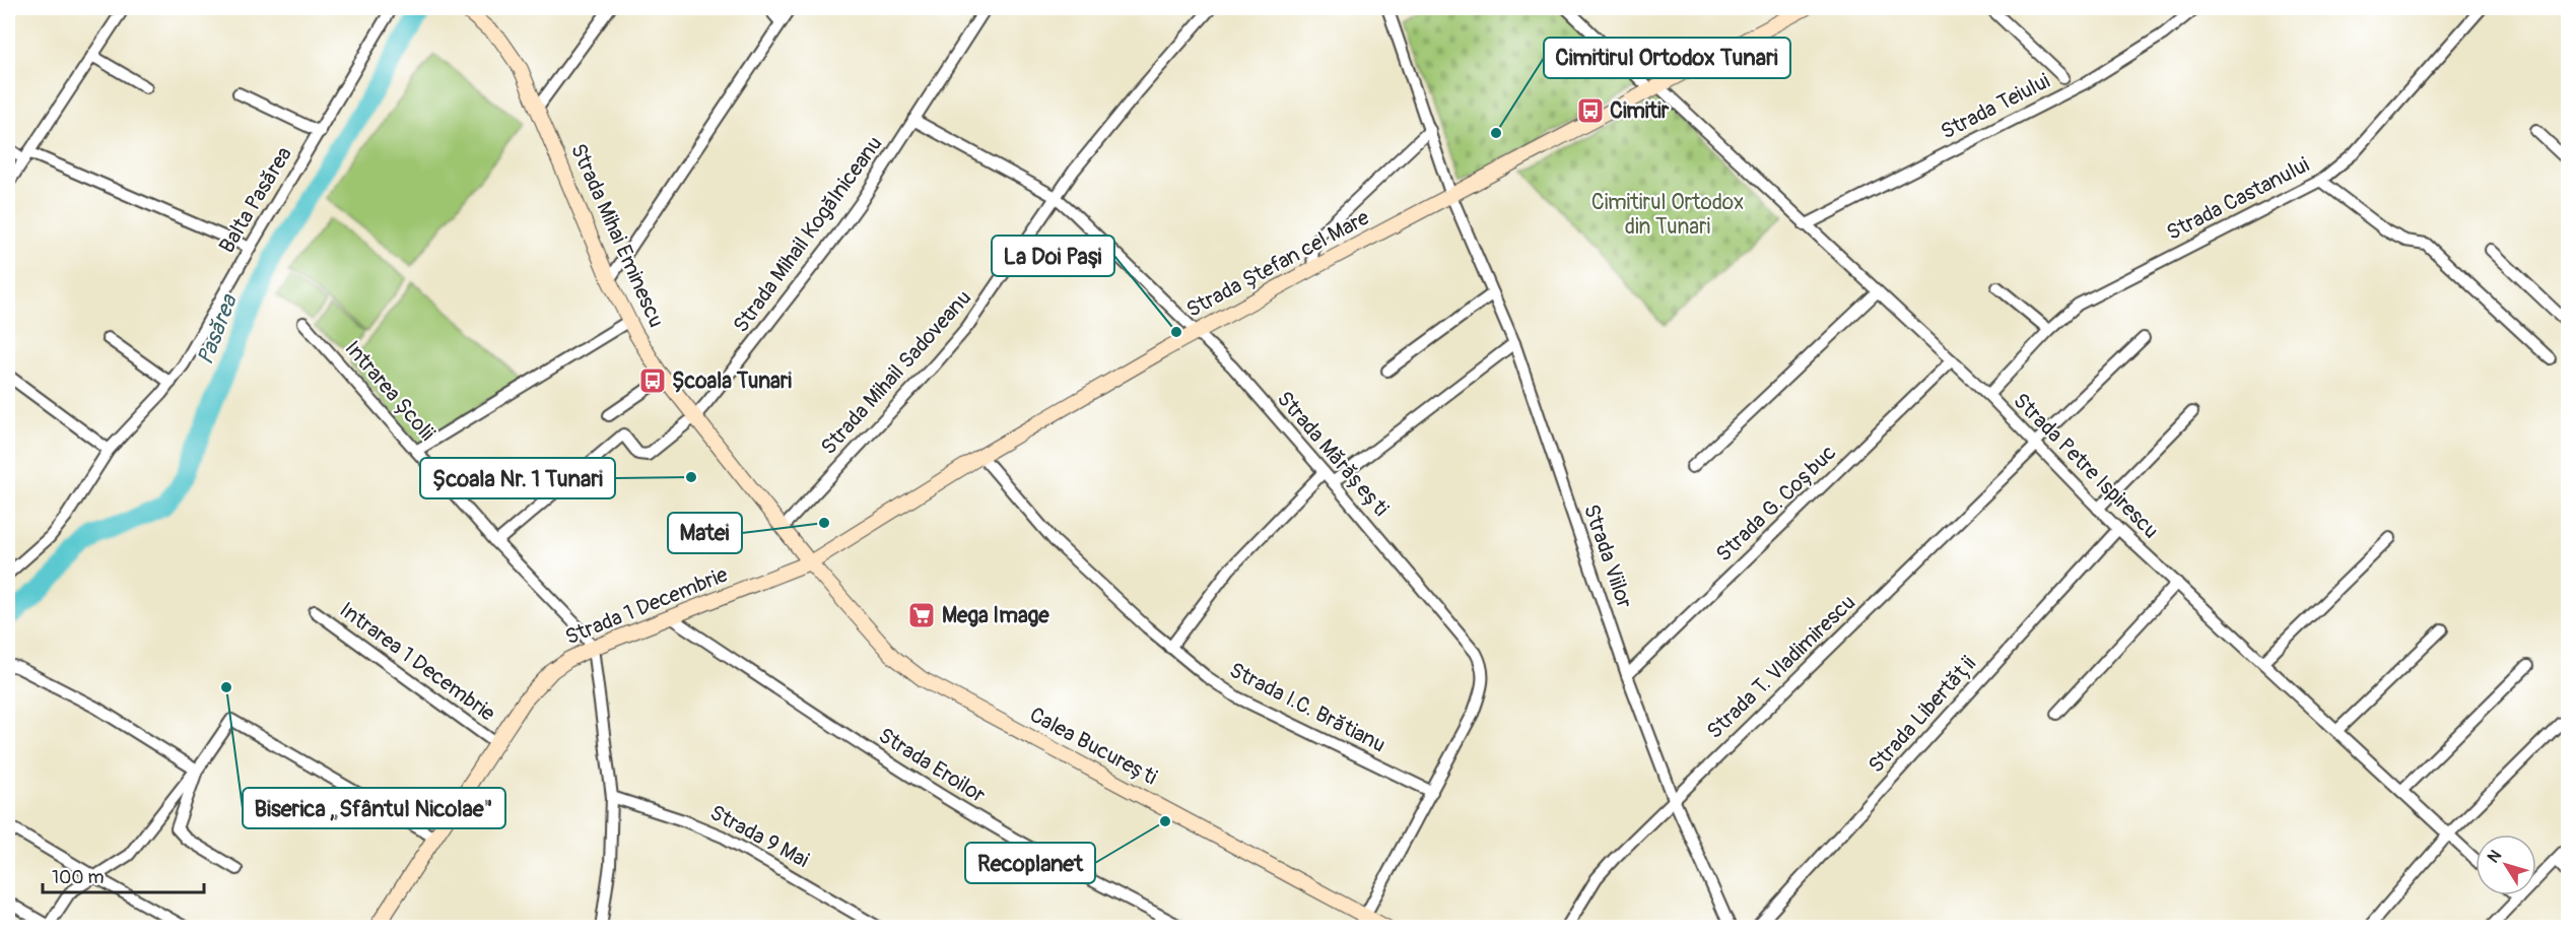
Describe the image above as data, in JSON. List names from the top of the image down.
{
  "streets": {
    "main road": [
      "Strada Mihai Eminescu",
      "Strada Ștefan cel Mare",
      "Strada 1 Decembrie",
      "Calea București"
    ],
    "street": [
      "Strada Teiului",
      "Strada Castanului",
      "Balta Pasărea",
      "Strada Mihail Kogălniceanu",
      "Strada Mihail Sadoveanu",
      "Intrarea Școlii",
      "Strada Mărășești",
      "Strada Petre Ispirescu",
      "Strada G. Coșbuc",
      "Strada Viilor",
      "Intrarea 1 Decembrie",
      "Strada T. Vladimirescu",
      "Strada I.C. Brătianu",
      "Strada Libertății",
      "Strada Eroilor",
      "Strada 9 Mai"
    ]
  },
  "crossings": [
    ["Strada Teiului", "Strada Petre Ispirescu"],
    ["Strada Castanului", "Strada Petre Ispirescu"],
    ["Strada Mihail Kogălniceanu", "Strada Mihai Eminescu"],
    ["Strada Mihail Kogălniceanu", "Intrarea Școlii"],
    ["Strada Mihail Kogălniceanu", "Strada Mărășești"],
    ["Strada Mihai Eminescu", "Strada Ștefan cel Mare"],
    ["Strada Mihai Eminescu", "Strada Mihail Sadoveanu"],
    ["Strada Mihai Eminescu", "Strada 1 Decembrie"],
    ["Strada Mihai Eminescu", "Calea București"],
    ["Strada Ștefan cel Mare", "Strada Mărășești"],
    ["Strada Ștefan cel Mare", "Strada Petre Ispirescu"],
    ["Strada Ștefan cel Mare", "Strada Viilor"],
    ["Strada Ștefan cel Mare", "Strada 1 Decembrie"],
    ["Strada Ștefan cel Mare", "Strada I.C. Brătianu"],
    ["Strada Ștefan cel Mare", "Calea București"],
    ["Strada Mihail Sadoveanu", "Strada Mărășești"],
    ["Intrarea Școlii", "Strada 1 Decembrie"],
    ["Strada Mărășești", "Strada I.C. Brătianu"],
    ["Strada Mărășești", "Calea București"],
    ["Strada Petre Ispirescu", "Strada G. Coșbuc"],
    ["Strada Petre Ispirescu", "Strada T. Vladimirescu"],
    ["Strada Petre Ispirescu", "Strada Libertății"],
    ["Strada G. Coșbuc", "Strada Viilor"],
    ["Strada Viilor", "Strada T. Vladimirescu"],
    ["Strada 1 Decembrie", "Intrarea 1 Decembrie"],
    ["Strada 1 Decembrie", "Calea București"],
    ["Strada 1 Decembrie", "Strada Eroilor"]
  ],
  "water": ["Pasărea"],
  "parks": ["Cimitirul Ortodox din Tunari"],
  "places": {
    "bus stop": ["Cimitir", "Școala Tunari"],
    "other": [
      "Cimitirul Ortodox Tunari",
      "La Doi Paşi",
      "Școala Nr. 1 Tunari",
      "Matei",
      "Biserica „Sfântul Nicolae\"",
      "Recoplanet"
    ],
    "supermarket": ["Mega Image"]
  },
  "scale_bar": "100 m",
  "north": "top left"
}
